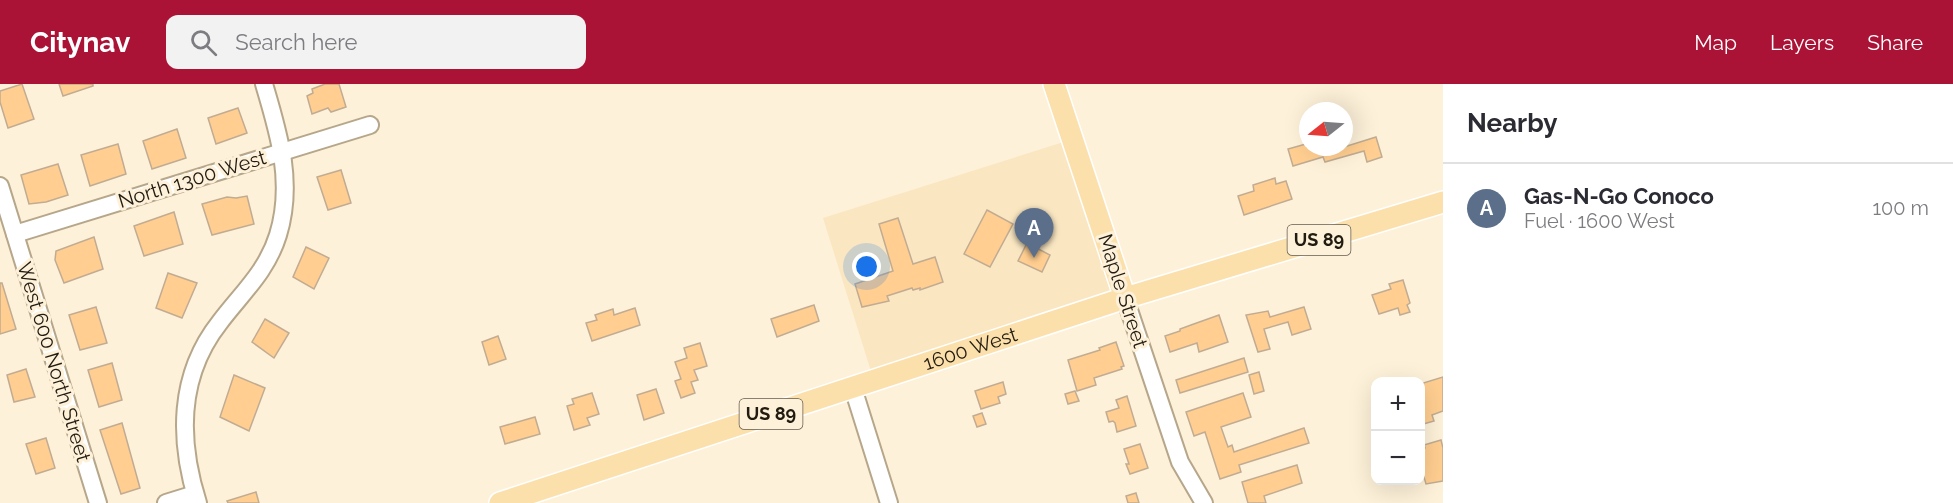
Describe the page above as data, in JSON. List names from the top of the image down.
{
  "streets": {
    "main road": ["US 89", "Maple Street", "1600 West"],
    "street": ["North 1300 West", "West 600 North Street"]
  },
  "crossings": [
    ["North 1300 West", "West 600 North Street"],
    ["Maple Street", "1600 West"]
  ],
  "north": "left",
  "page": {
    "header": "Citynav",
    "search": "Search here",
    "nav": ["Map", "Layers", "Share"],
    "heading": "Nearby",
    "list": [
      {
        "mark": "A",
        "name": "Gas-N-Go Conoco",
        "note": "Fuel · 1600 West",
        "value": "100 m"
      }
    ],
    "pins": "A",
    "map_buttons": ["+", "−"]
  }
}
